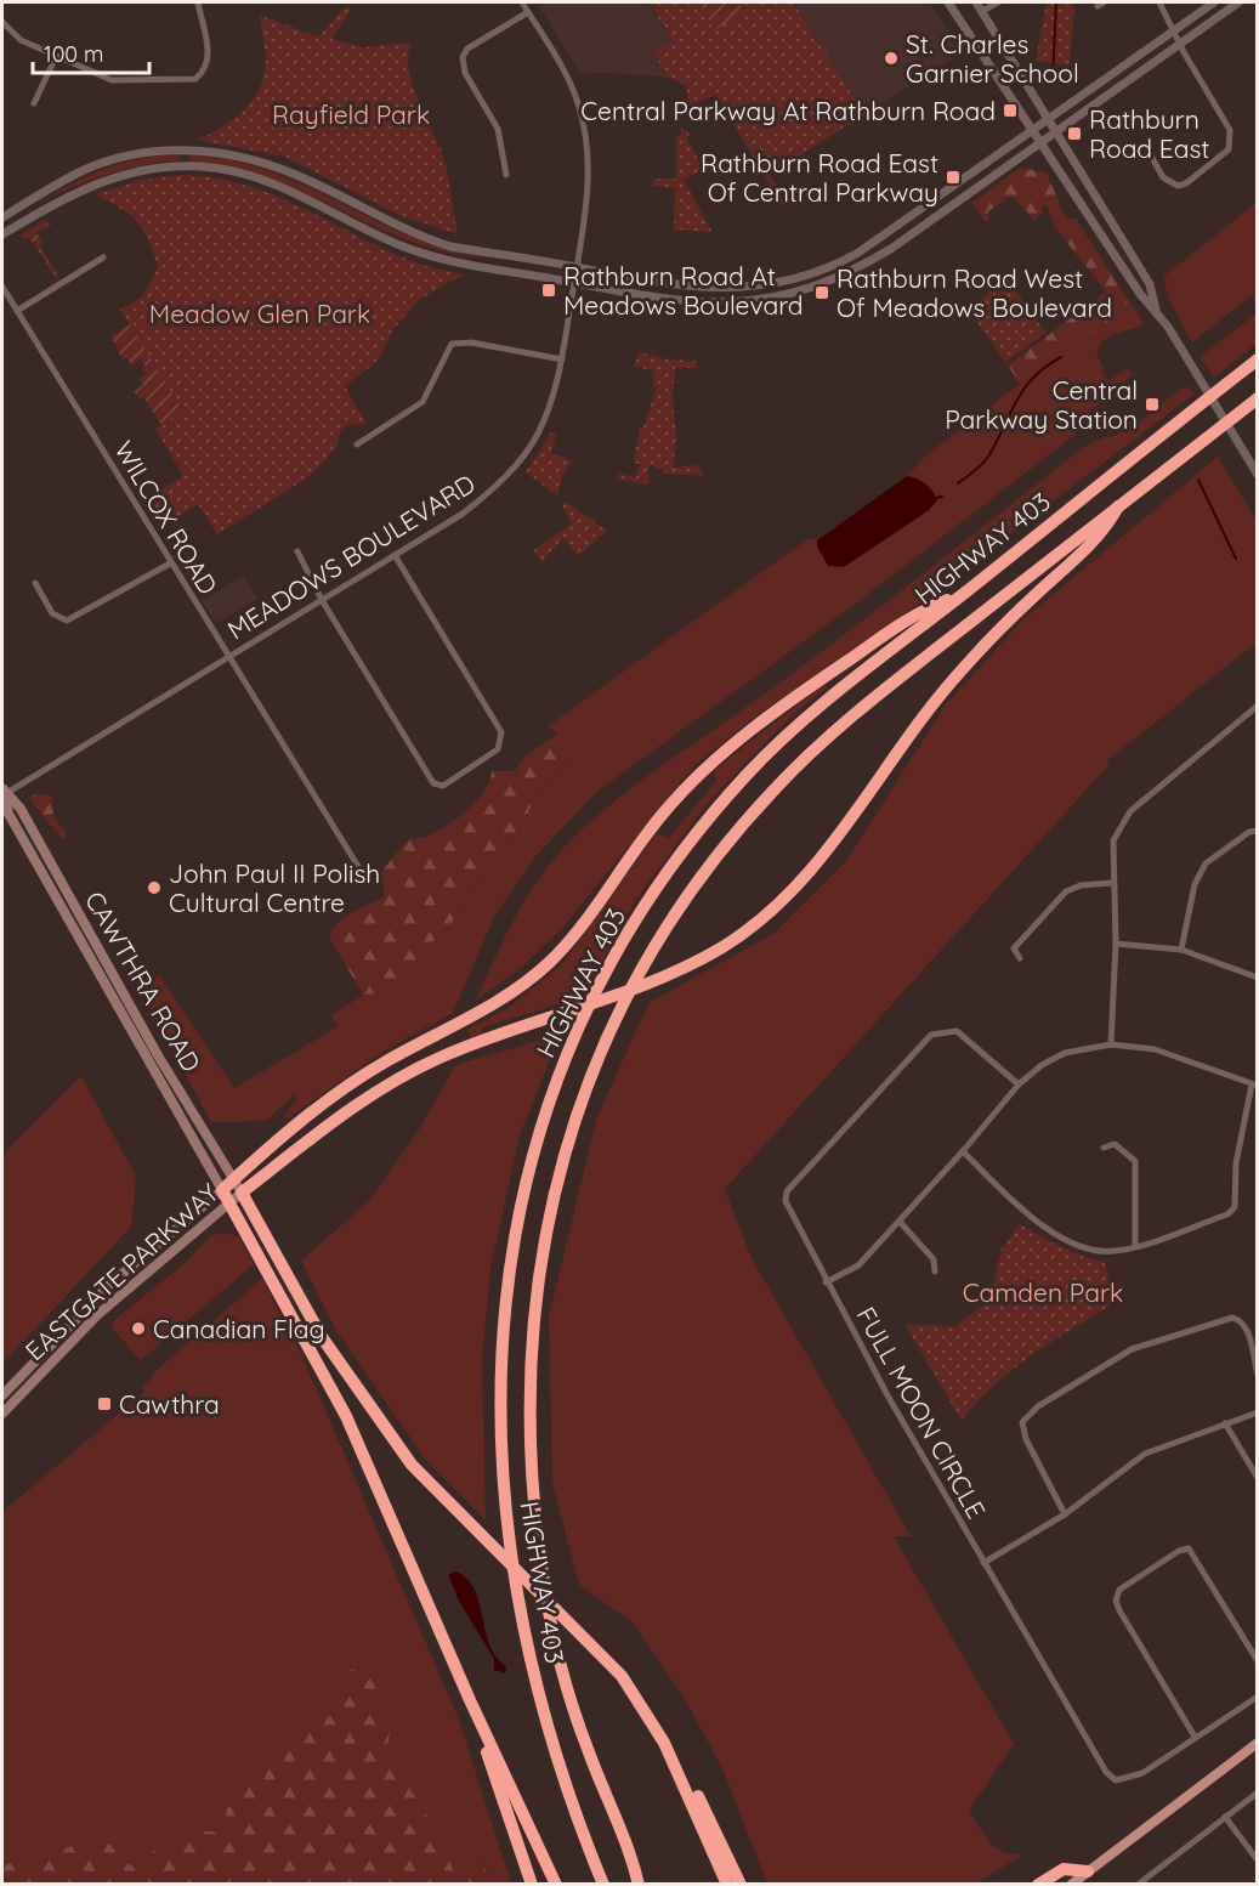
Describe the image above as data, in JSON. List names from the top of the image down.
{
  "streets": {
    "highway": ["HIGHWAY 403"],
    "main road": ["CAWTHRA ROAD", "EASTGATE PARKWAY"],
    "street": ["WILCOX ROAD", "MEADOWS BOULEVARD", "FULL MOON CIRCLE"]
  },
  "crossings": [
    ["WILCOX ROAD", "MEADOWS BOULEVARD"],
    ["MEADOWS BOULEVARD", "CAWTHRA ROAD"],
    ["CAWTHRA ROAD", "EASTGATE PARKWAY"]
  ],
  "parks": ["Rayfield Park", "Meadow Glen Park", "Camden Park"],
  "places": {
    "other": ["St. Charles Garnier School", "John Paul II Polish Cultural Centre", "Canadian Flag"],
    "transit": [
      "Central Parkway At Rathburn Road",
      "Rathburn Road East",
      "Rathburn Road East Of Central Parkway",
      "Rathburn Road At Meadows Boulevard",
      "Rathburn Road West Of Meadows Boulevard",
      "Central Parkway Station",
      "Cawthra"
    ]
  },
  "scale_bar": "100 m"
}
